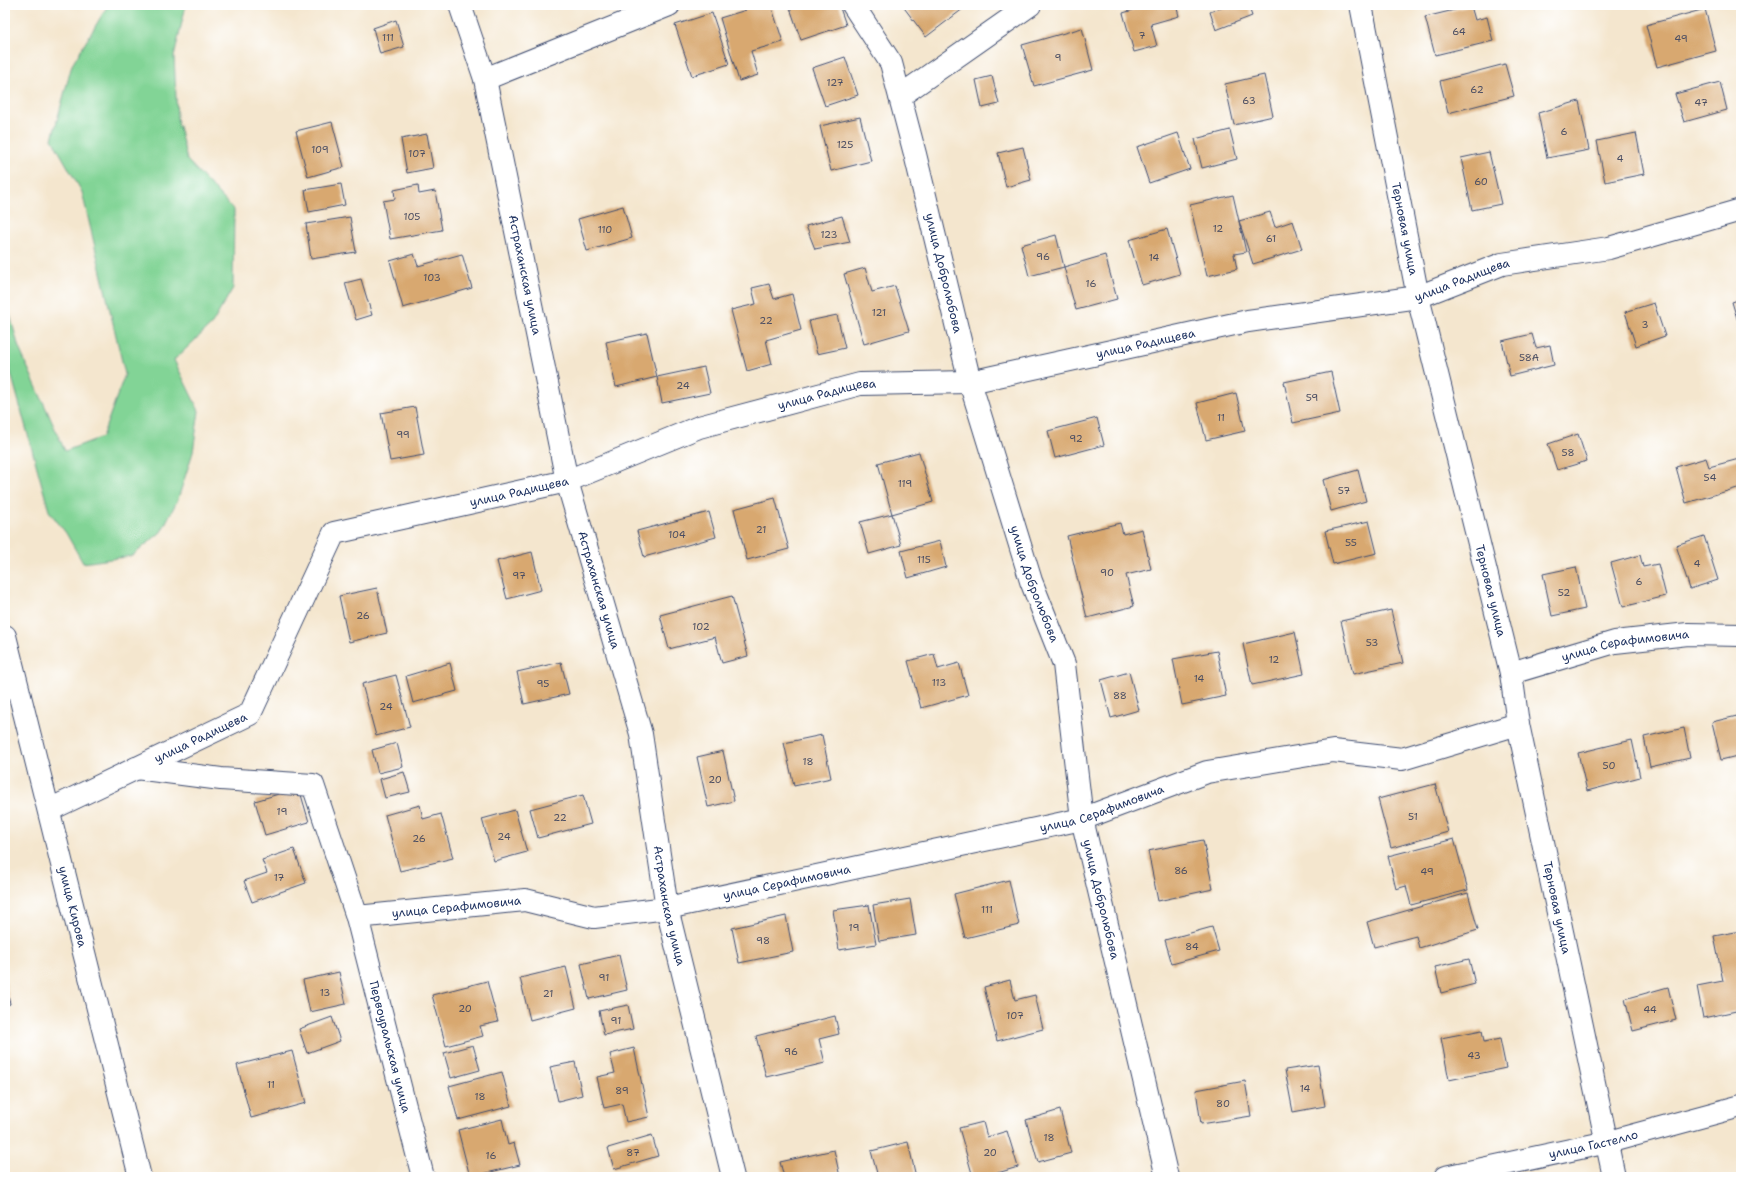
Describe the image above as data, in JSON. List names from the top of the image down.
{
  "streets": {
    "street": [
      "Терновая улица",
      "улица Добролюбова",
      "Астраханская улица",
      "улица Радищева",
      "улица Серафимовича",
      "улица Кирова",
      "Первоуральская улица",
      "улица Гастелло"
    ]
  },
  "crossings": [
    ["Терновая улица", "улица Радищева"],
    ["Терновая улица", "улица Серафимовича"],
    ["Терновая улица", "улица Гастелло"],
    ["улица Добролюбова", "улица Радищева"],
    ["улица Добролюбова", "улица Серафимовича"],
    ["Астраханская улица", "улица Радищева"],
    ["Астраханская улица", "улица Серафимовича"],
    ["улица Радищева", "улица Кирова"],
    ["улица Серафимовича", "Первоуральская улица"]
  ],
  "house_numbers": [
    "64",
    "7",
    "111",
    "49",
    "9",
    "127",
    "62",
    "63",
    "47",
    "6",
    "125",
    "109",
    "107",
    "4",
    "60",
    "105",
    "12",
    "110",
    "123",
    "61",
    "96",
    "14",
    "103",
    "16",
    "121",
    "22",
    "3",
    "58А",
    "24",
    "59",
    "11",
    "99",
    "92",
    "58",
    "54",
    "119",
    "57",
    "21",
    "104",
    "55",
    "115",
    "4",
    "90",
    "97",
    "6",
    "52",
    "26",
    "102",
    "53",
    "12",
    "14",
    "113",
    "95",
    "88",
    "24",
    "18",
    "50",
    "20",
    "19",
    "51",
    "22",
    "24",
    "26",
    "86",
    "49",
    "17",
    "111",
    "19",
    "98",
    "84",
    "91",
    "13",
    "21",
    "20",
    "44",
    "107",
    "91",
    "96",
    "43",
    "11",
    "14",
    "89",
    "18",
    "80",
    "18",
    "87",
    "20",
    "16"
  ]
}
